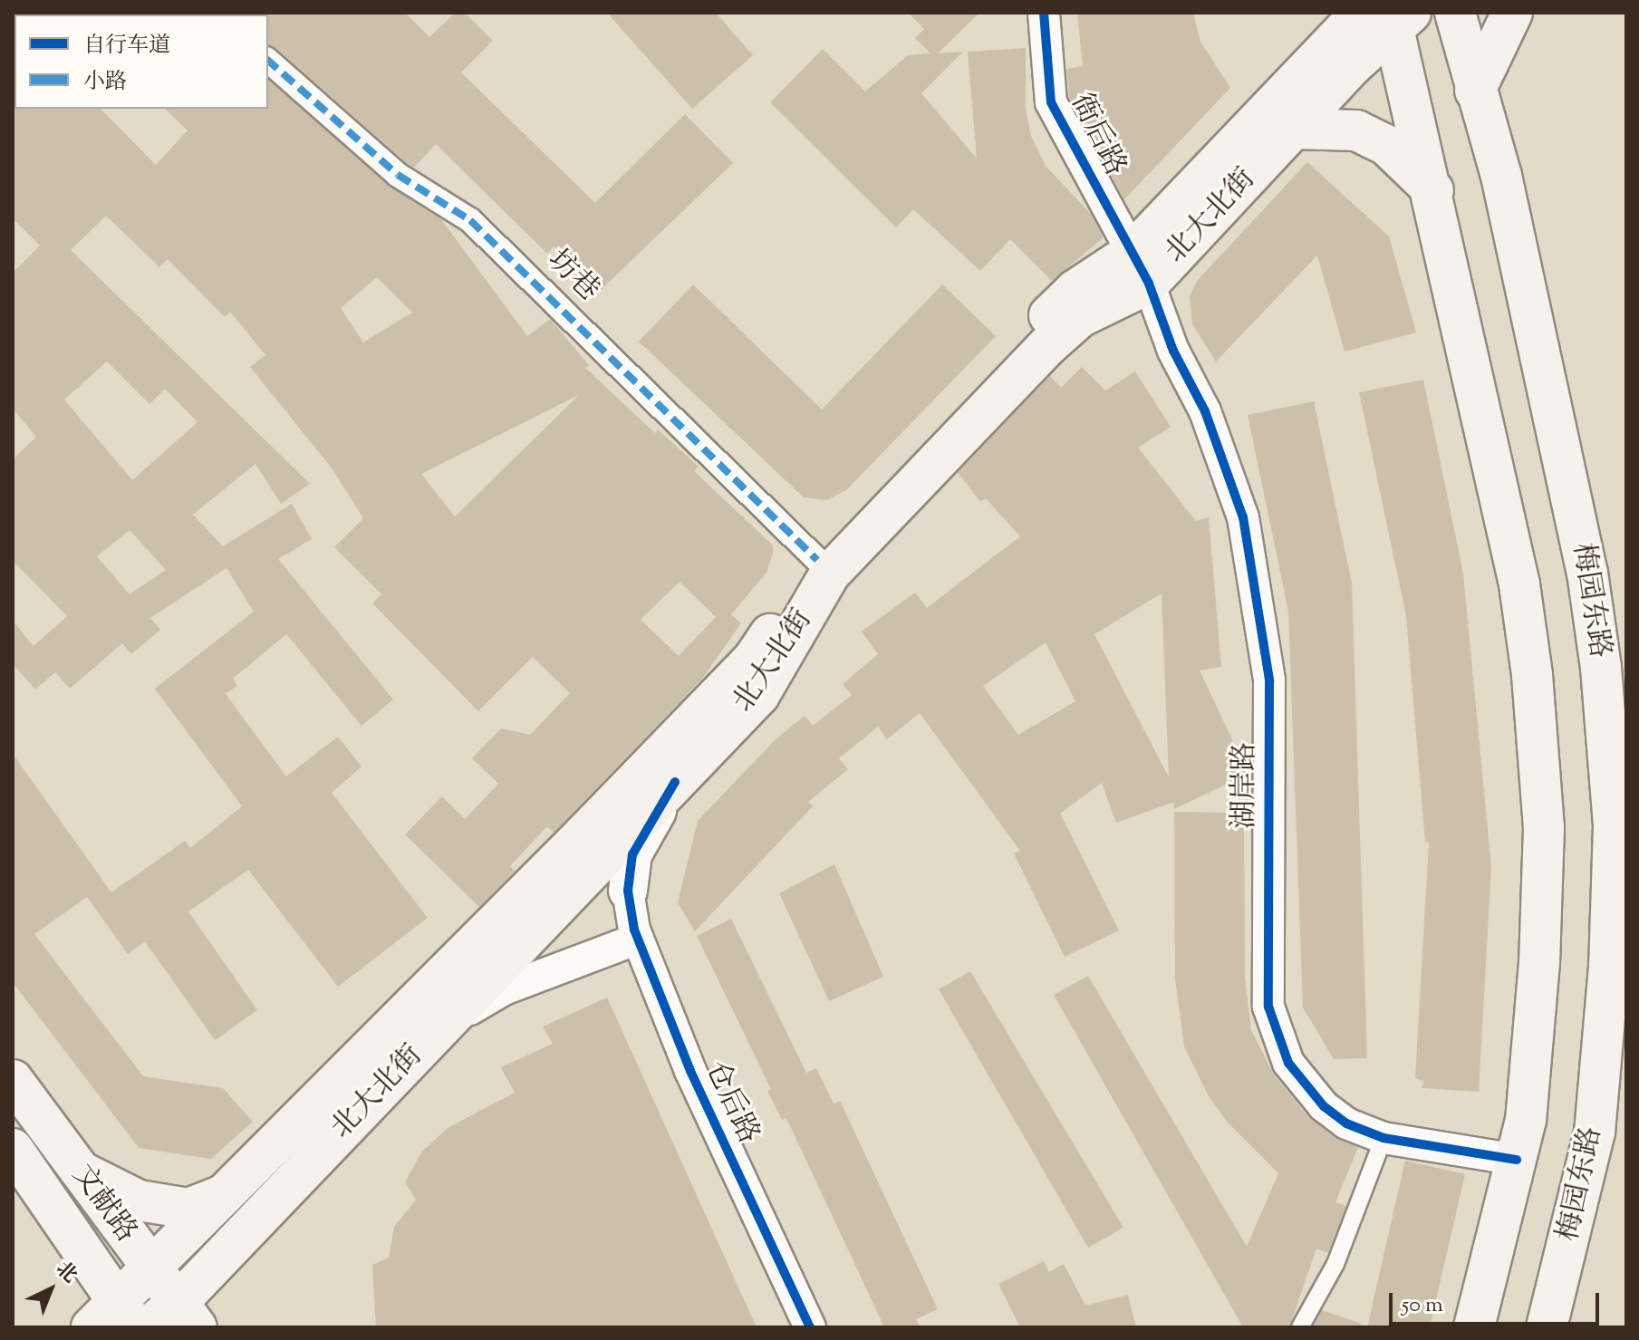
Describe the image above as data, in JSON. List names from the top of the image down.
{
  "streets": {
    "main road": ["北大北街", "梅园东路", "文献路"],
    "street": [
      "衙后路",
      "坊巷",
      "湖岸路",
      "仓后路"
    ]
  },
  "crossings": [
    ["衙后路", "北大北街"],
    ["衙后路", "湖岸路"],
    ["北大北街", "坊巷"],
    ["北大北街", "湖岸路"],
    ["北大北街", "文献路"]
  ],
  "legend": ["自行车道", "小路"],
  "scale_bar": "50 m",
  "north": "top right"
}
